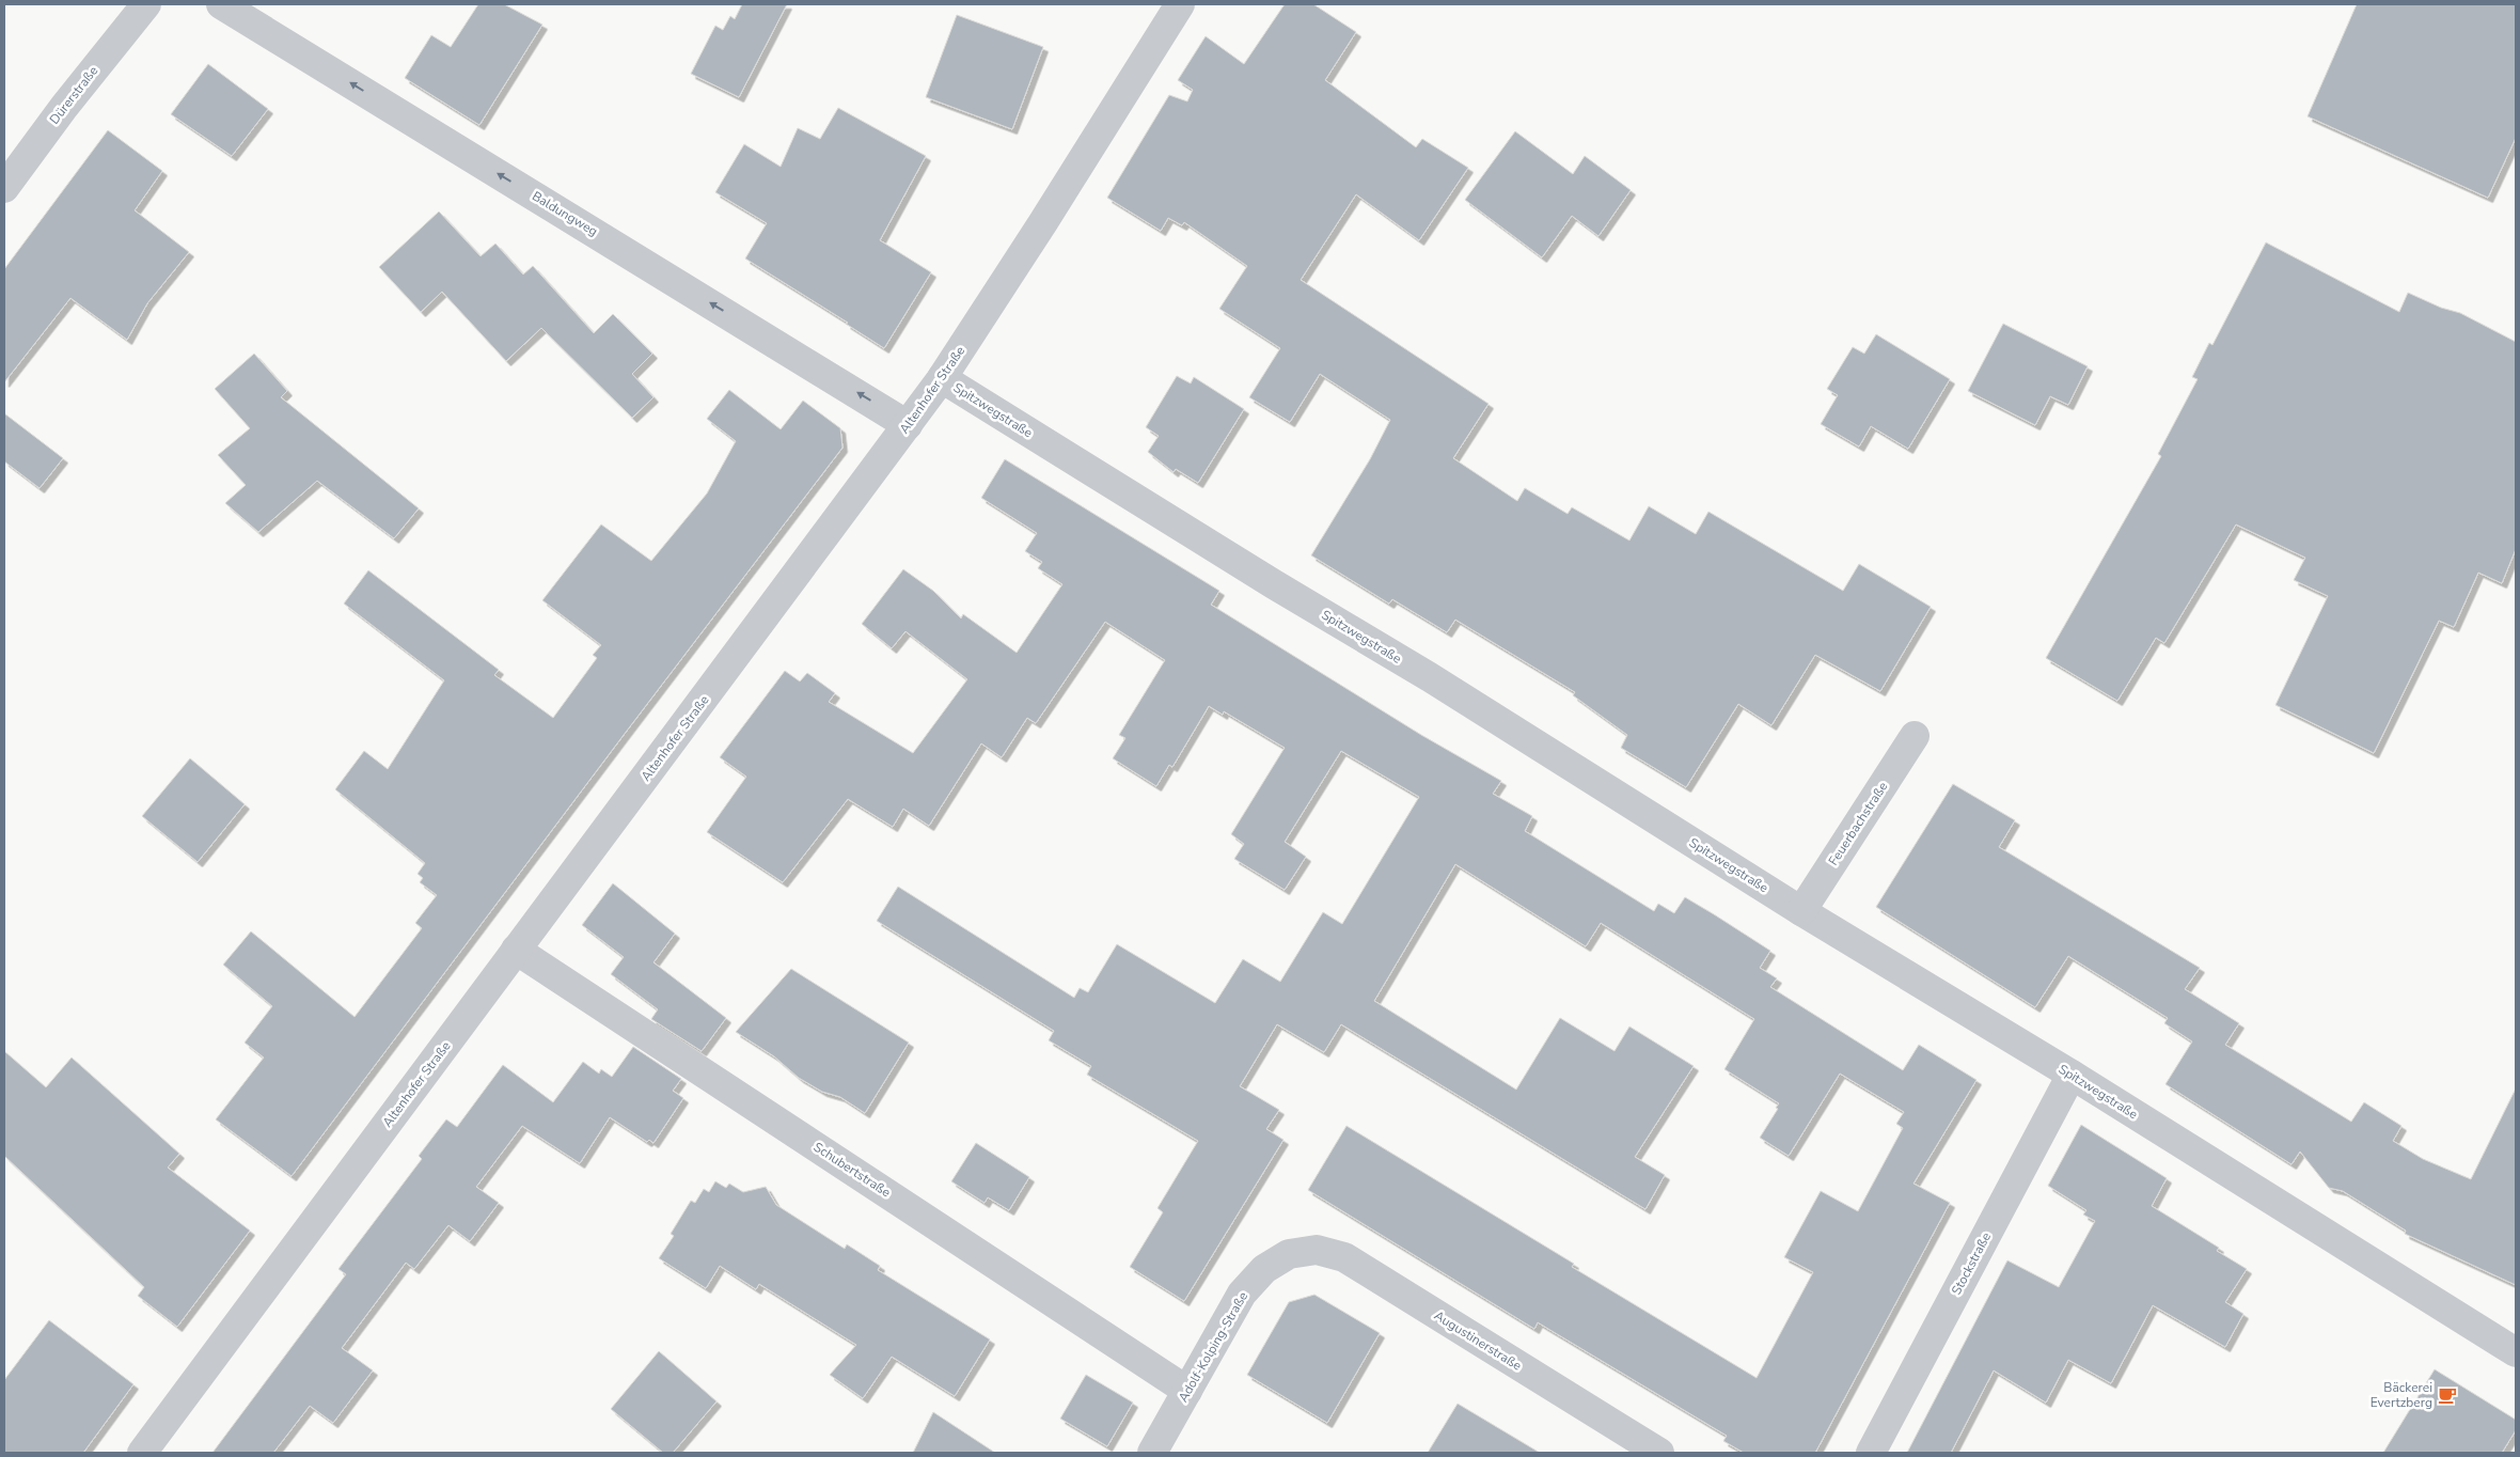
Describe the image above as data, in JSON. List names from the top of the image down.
{
  "streets": {
    "street": [
      "Dürerstraße",
      "Baldungweg",
      "Altenhofer Straße",
      "Spitzwegstraße",
      "Feuerbachstraße",
      "Schubertstraße",
      "Stockstraße",
      "Augustinerstraße",
      "Adolf-Kolping-Straße"
    ]
  },
  "crossings": [
    ["Baldungweg", "Altenhofer Straße"],
    ["Altenhofer Straße", "Spitzwegstraße"],
    ["Altenhofer Straße", "Schubertstraße"],
    ["Spitzwegstraße", "Feuerbachstraße"],
    ["Spitzwegstraße", "Stockstraße"],
    ["Schubertstraße", "Adolf-Kolping-Straße"],
    ["Augustinerstraße", "Adolf-Kolping-Straße"]
  ],
  "one_way": ["Baldungweg"],
  "places": {
    "cafe": ["Bäckerei Evertzberg"]
  }
}
